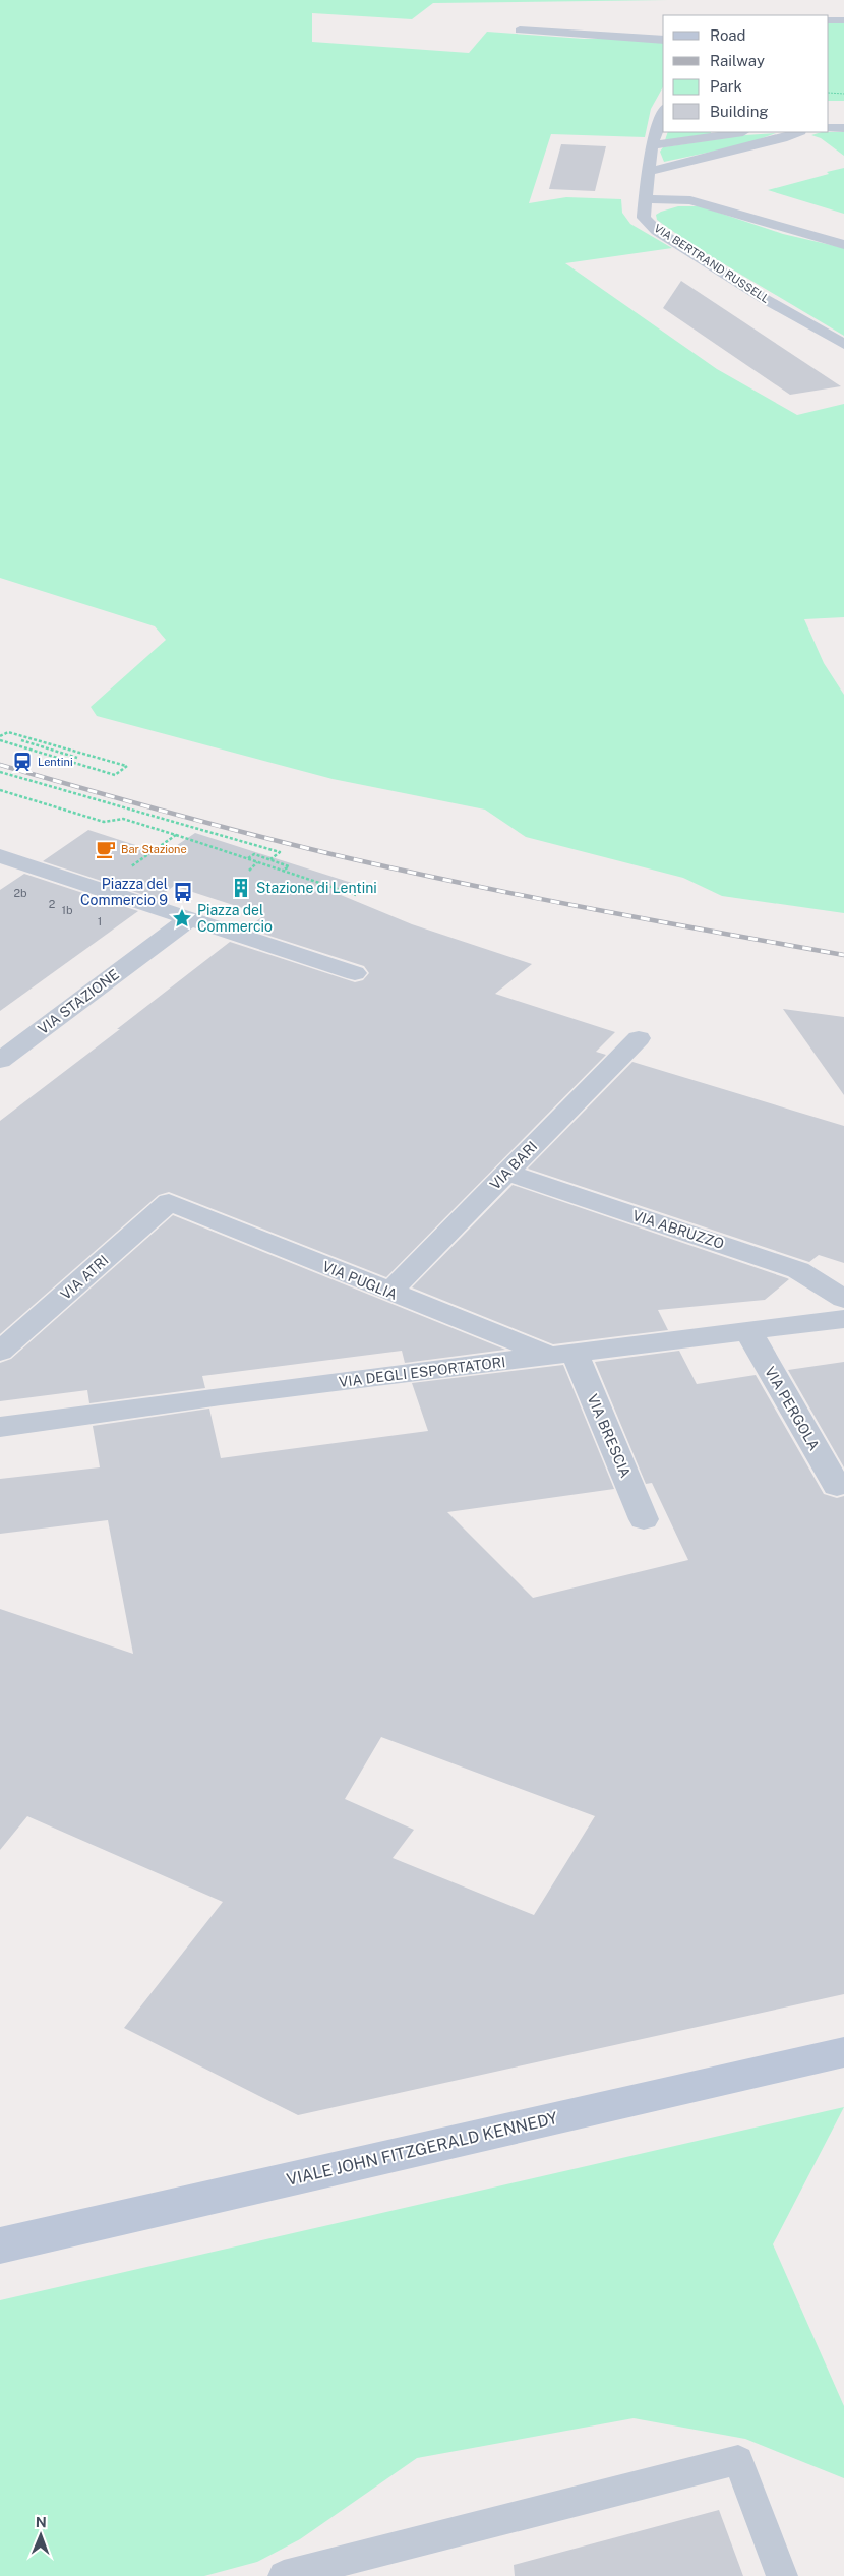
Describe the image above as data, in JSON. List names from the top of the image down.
{
  "streets": {
    "main road": ["VIALE JOHN FITZGERALD KENNEDY"],
    "street": [
      "VIA BERTRAND RUSSELL",
      "VIA STAZIONE",
      "VIA BARI",
      "VIA ABRUZZO",
      "VIA ATRI",
      "VIA PUGLIA",
      "VIA DEGLI ESPORTATORI",
      "VIA PERGOLA",
      "VIA BRESCIA"
    ]
  },
  "crossings": [
    ["VIA BARI", "VIA ABRUZZO"],
    ["VIA BARI", "VIA PUGLIA"],
    ["VIA ATRI", "VIA PUGLIA"],
    ["VIA PUGLIA", "VIA DEGLI ESPORTATORI"],
    ["VIA PUGLIA", "VIA BRESCIA"],
    ["VIA DEGLI ESPORTATORI", "VIA PERGOLA"],
    ["VIA DEGLI ESPORTATORI", "VIA BRESCIA"]
  ],
  "places": {
    "station": ["Lentini"],
    "cafe": ["Bar Stazione"],
    "building": ["Stazione di Lentini"],
    "bus stop": ["Piazza del Commercio 9"],
    "place": ["Piazza del Commercio"]
  },
  "house_numbers": [
    "2b",
    "2",
    "1b",
    "1"
  ],
  "legend": [
    "Road",
    "Railway",
    "Park",
    "Building"
  ],
  "north": "top"
}
